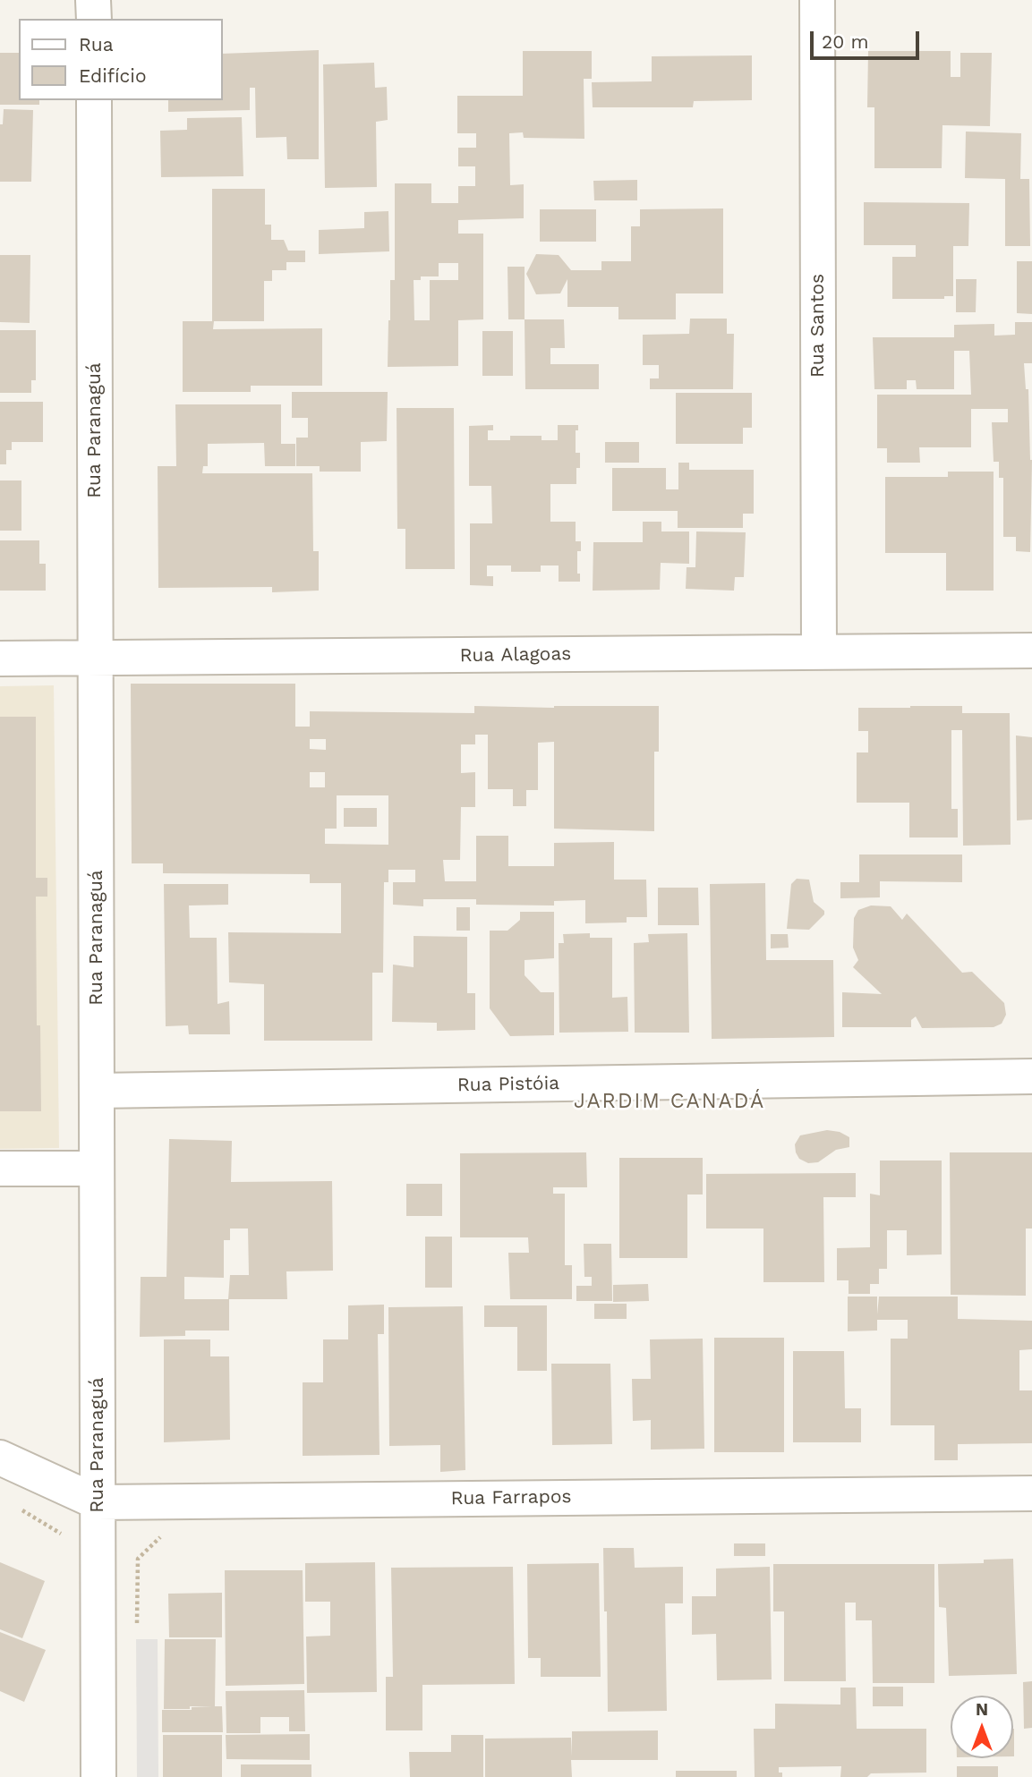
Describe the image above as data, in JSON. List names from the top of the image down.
{
  "streets": {
    "street": [
      "Rua Santos",
      "Rua Paranaguá",
      "Rua Alagoas",
      "Rua Pistóia",
      "Rua Farrapos"
    ]
  },
  "crossings": [
    ["Rua Santos", "Rua Alagoas"],
    ["Rua Paranaguá", "Rua Alagoas"],
    ["Rua Paranaguá", "Rua Pistóia"],
    ["Rua Paranaguá", "Rua Farrapos"]
  ],
  "districts": ["JARDIM CANADÁ"],
  "legend": ["Rua", "Edifício"],
  "scale_bar": "20 m",
  "north": "top"
}
